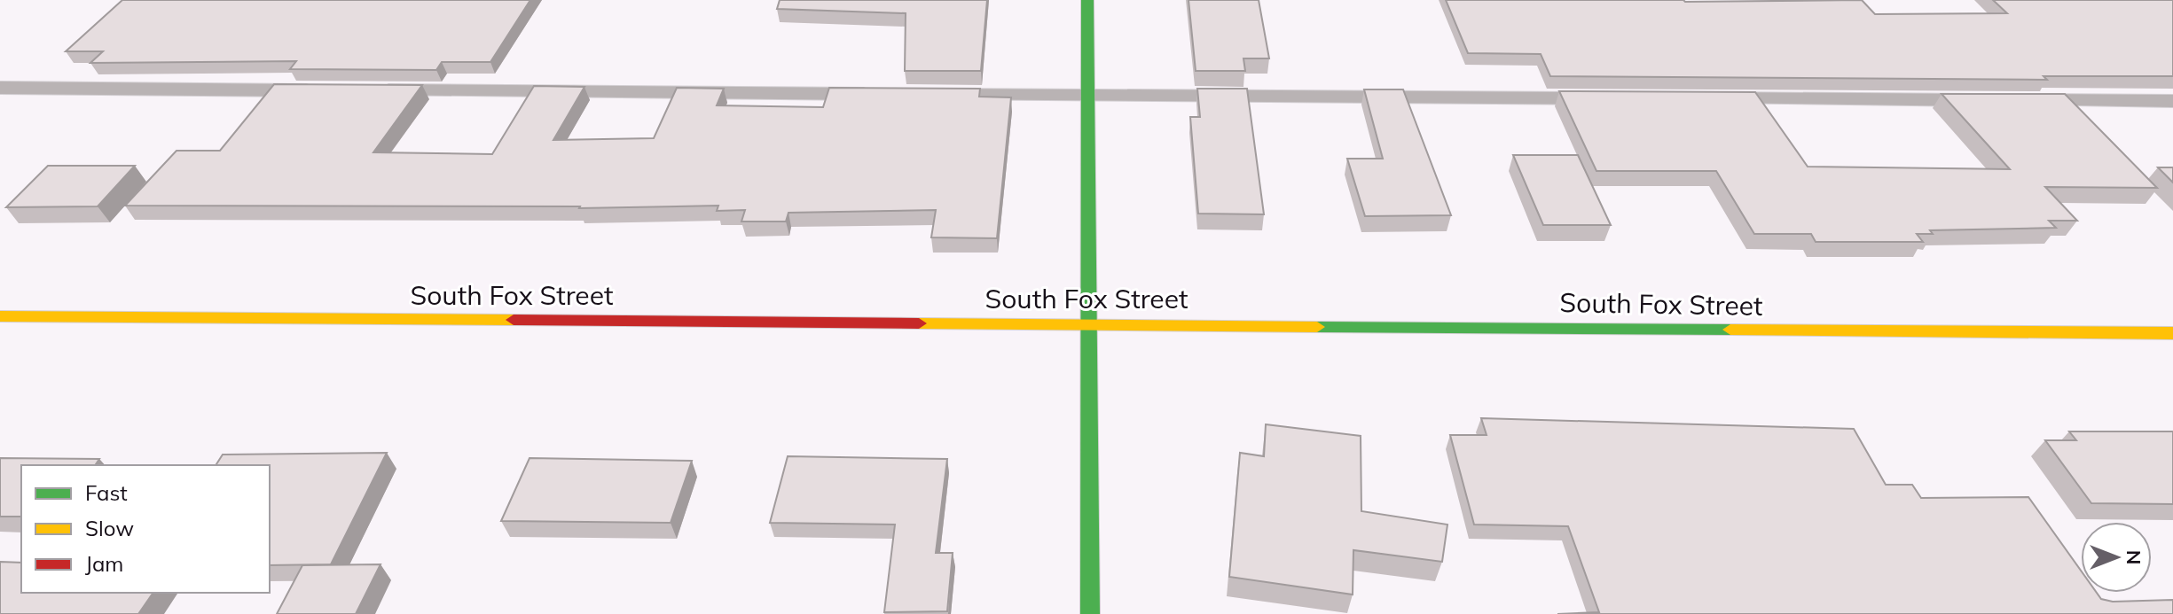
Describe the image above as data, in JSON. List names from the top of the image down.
{
  "streets": {
    "street": ["South Fox Street"]
  },
  "legend": ["Fast", "Slow", "Jam"],
  "north": "right"
}
